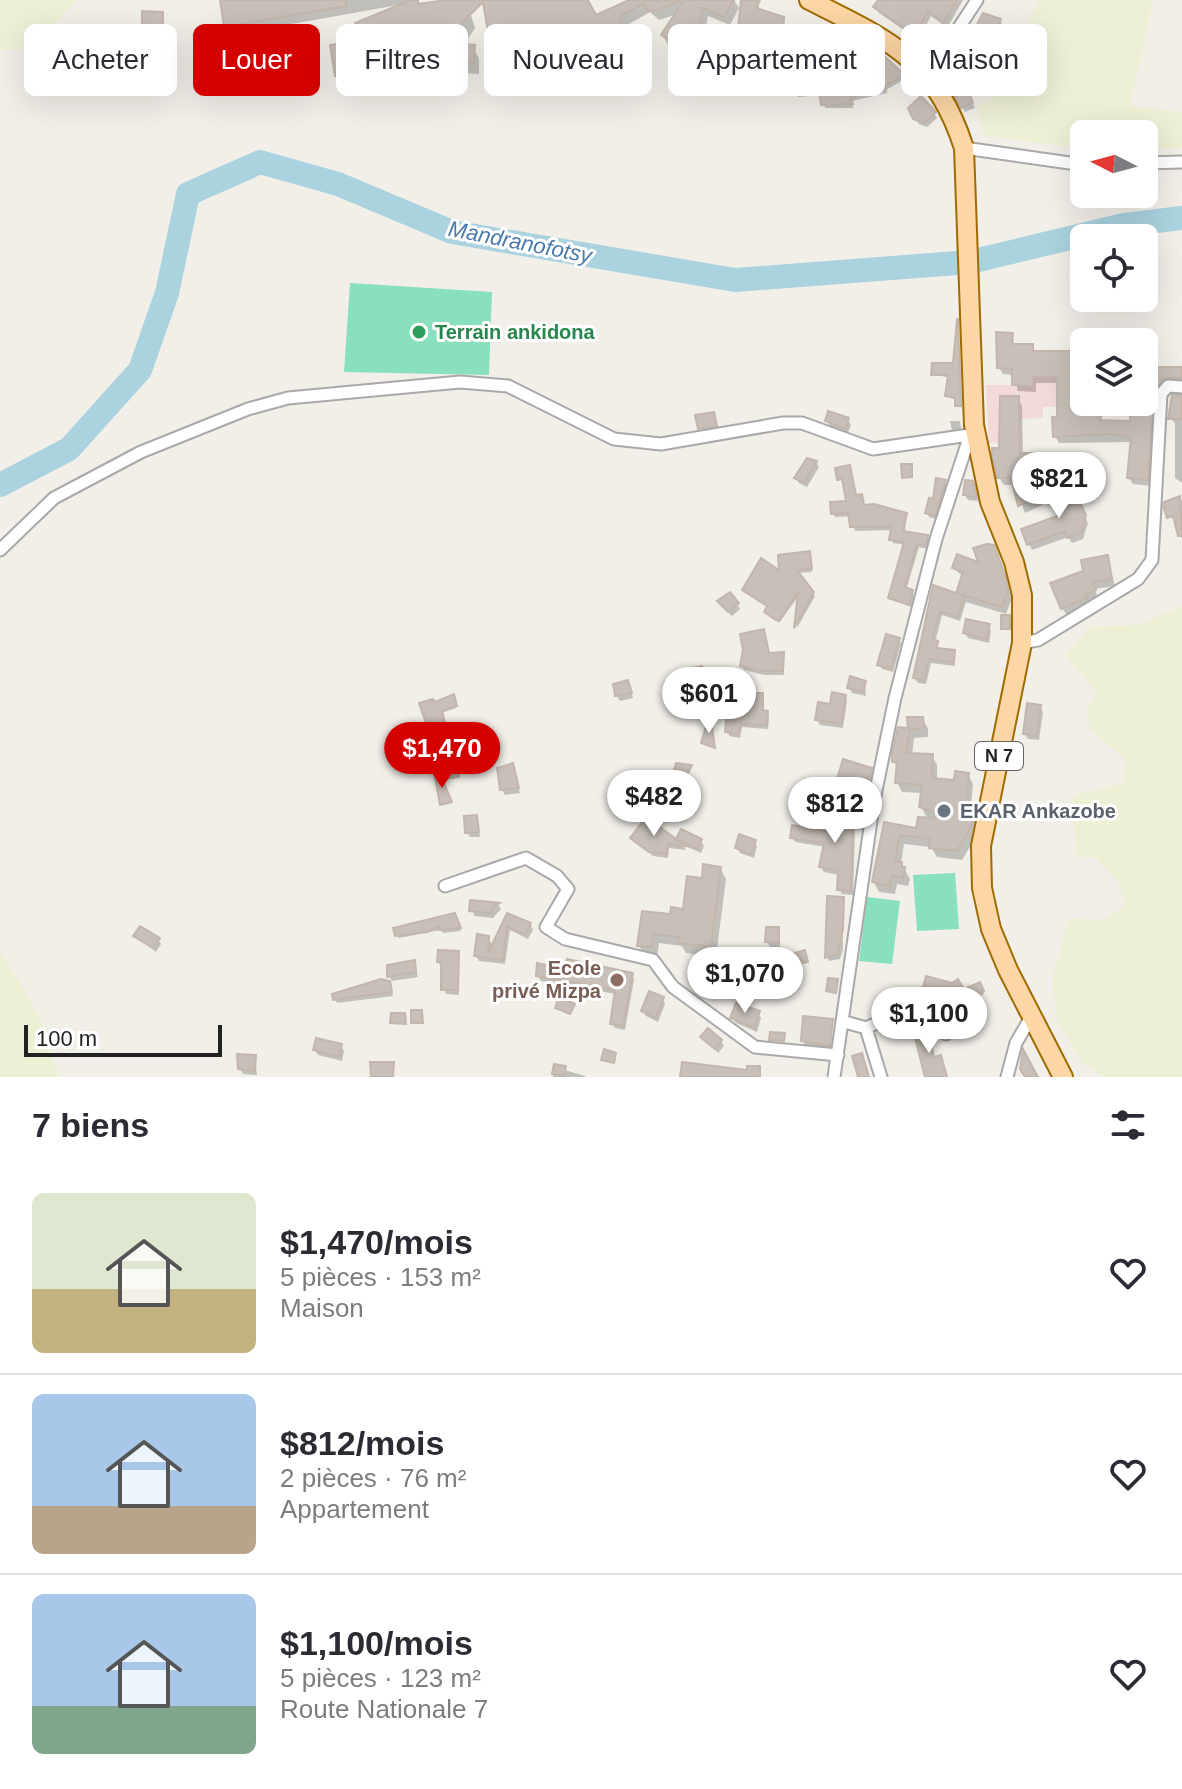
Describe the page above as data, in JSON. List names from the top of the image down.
{
  "streets": {
    "main road": ["N 7"]
  },
  "water": ["Mandranofotsy"],
  "places": ["Terrain ankidona", "EKAR Ankazobe", "Ecole privé Mizpa"],
  "scale_bar": "100 m",
  "north": "left",
  "page": {
    "chip": [
      "Acheter",
      "Louer",
      "Filtres",
      "Nouveau",
      "Appartement",
      "Maison"
    ],
    "price": [
      "$821",
      "$601",
      "$1,470",
      "$482",
      "$812",
      "$1,070",
      "$1,100"
    ],
    "scale": "100 m",
    "heading": "7 biens",
    "list": [
      {
        "name": "$1,470/mois",
        "note": "5 pièces · 153 m² · Maison"
      },
      {
        "name": "$812/mois",
        "note": "2 pièces · 76 m² · Appartement"
      },
      {
        "name": "$1,100/mois",
        "note": "5 pièces · 123 m² · Route Nationale 7"
      }
    ]
  }
}
